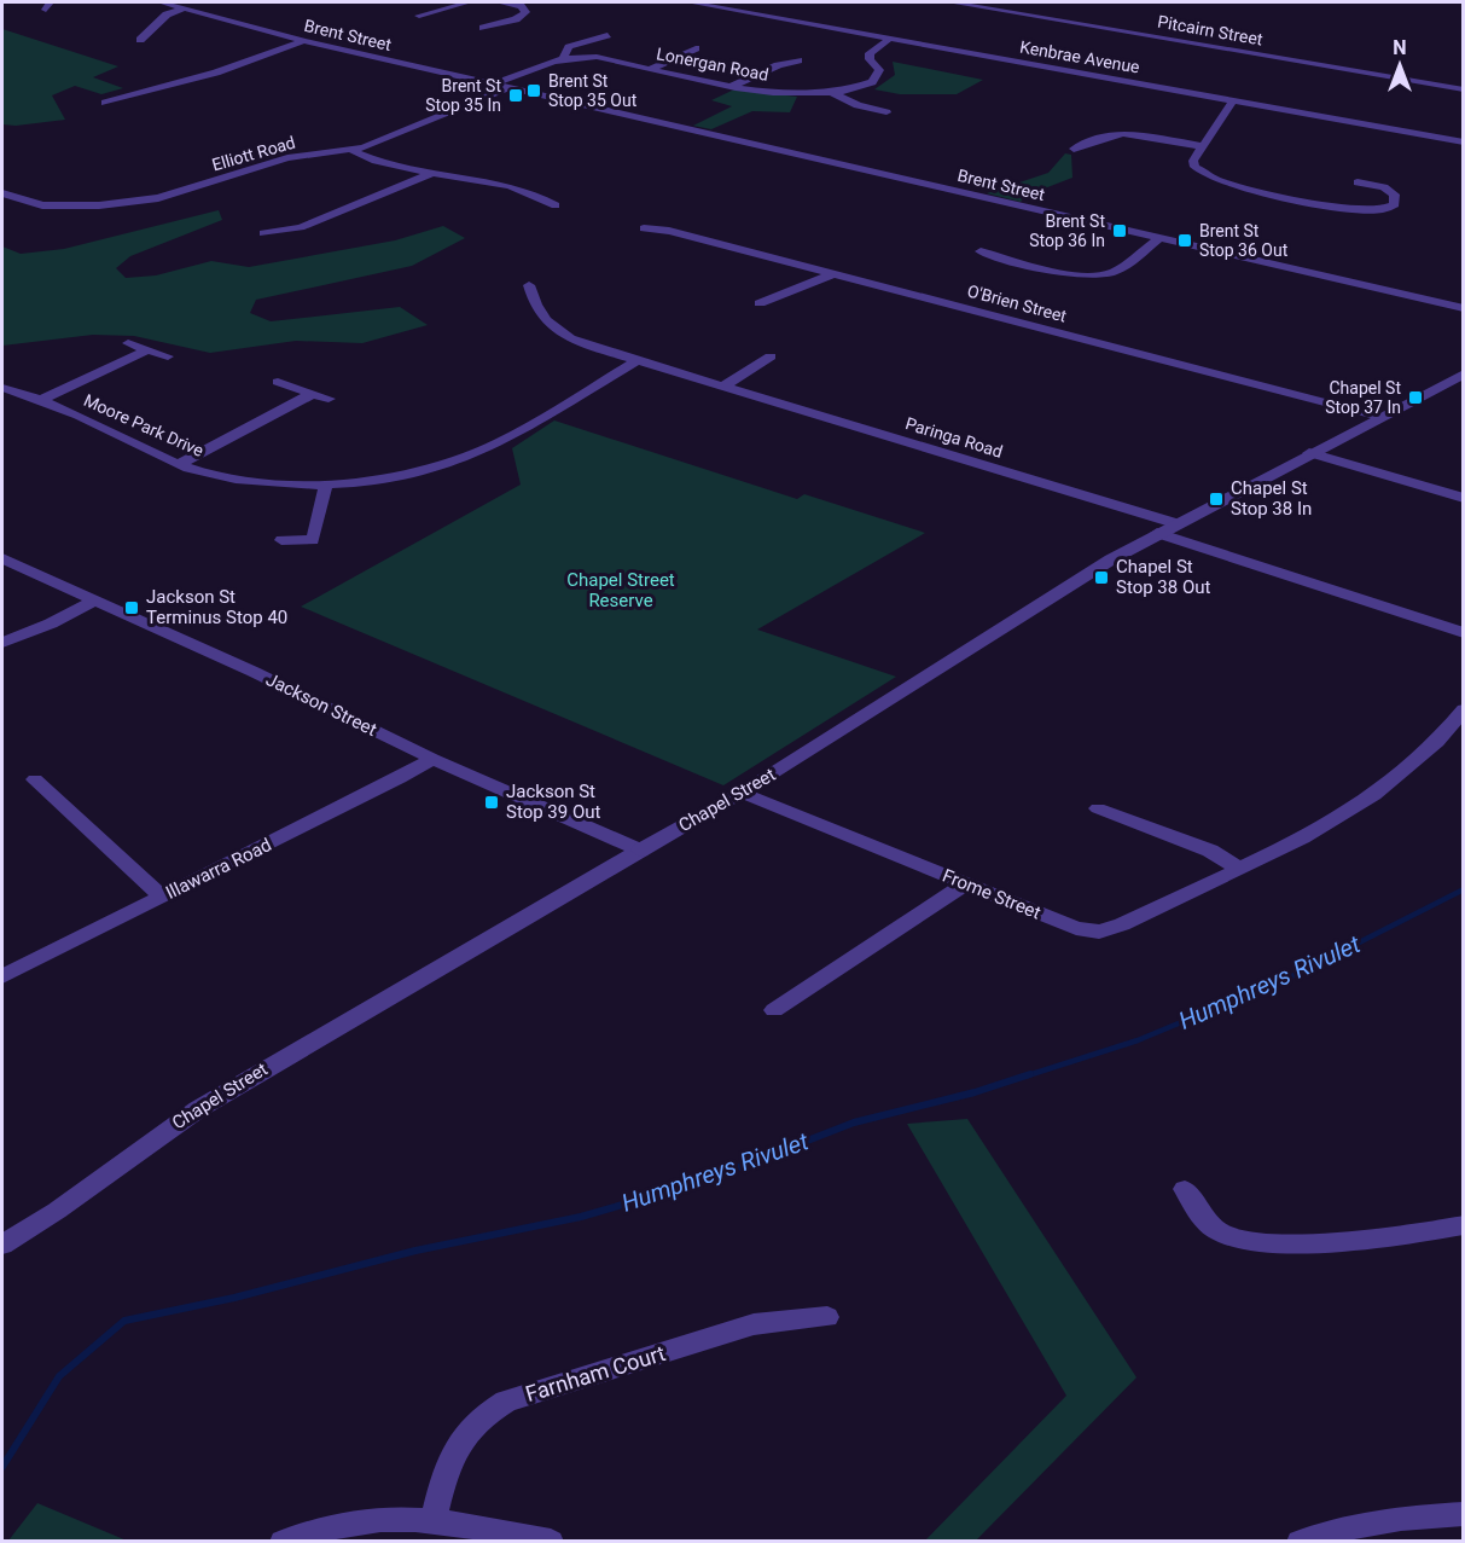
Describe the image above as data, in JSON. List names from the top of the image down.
{
  "streets": {
    "street": [
      "Pitcairn Street",
      "Brent Street",
      "Kenbrae Avenue",
      "Lonergan Road",
      "Elliott Road",
      "O'Brien Street",
      "Moore Park Drive",
      "Paringa Road",
      "Jackson Street",
      "Chapel Street",
      "Illawarra Road",
      "Frome Street",
      "Farnham Court"
    ]
  },
  "crossings": [
    ["Brent Street", "Lonergan Road"],
    ["Brent Street", "Elliott Road"],
    ["Kenbrae Avenue", "Lonergan Road"],
    ["O'Brien Street", "Chapel Street"],
    ["Moore Park Drive", "Paringa Road"],
    ["Paringa Road", "Chapel Street"],
    ["Jackson Street", "Chapel Street"],
    ["Jackson Street", "Illawarra Road"],
    ["Chapel Street", "Frome Street"]
  ],
  "water": ["Humphreys Rivulet"],
  "parks": ["Chapel Street Reserve"],
  "places": {
    "transit": [
      "Brent St Stop 35 Out",
      "Brent St Stop 35 In",
      "Brent St Stop 36 In",
      "Brent St Stop 36 Out",
      "Chapel St Stop 37 In",
      "Chapel St Stop 38 In",
      "Chapel St Stop 38 Out",
      "Jackson St Terminus Stop 40",
      "Jackson St Stop 39 Out"
    ]
  },
  "north": "top"
}
